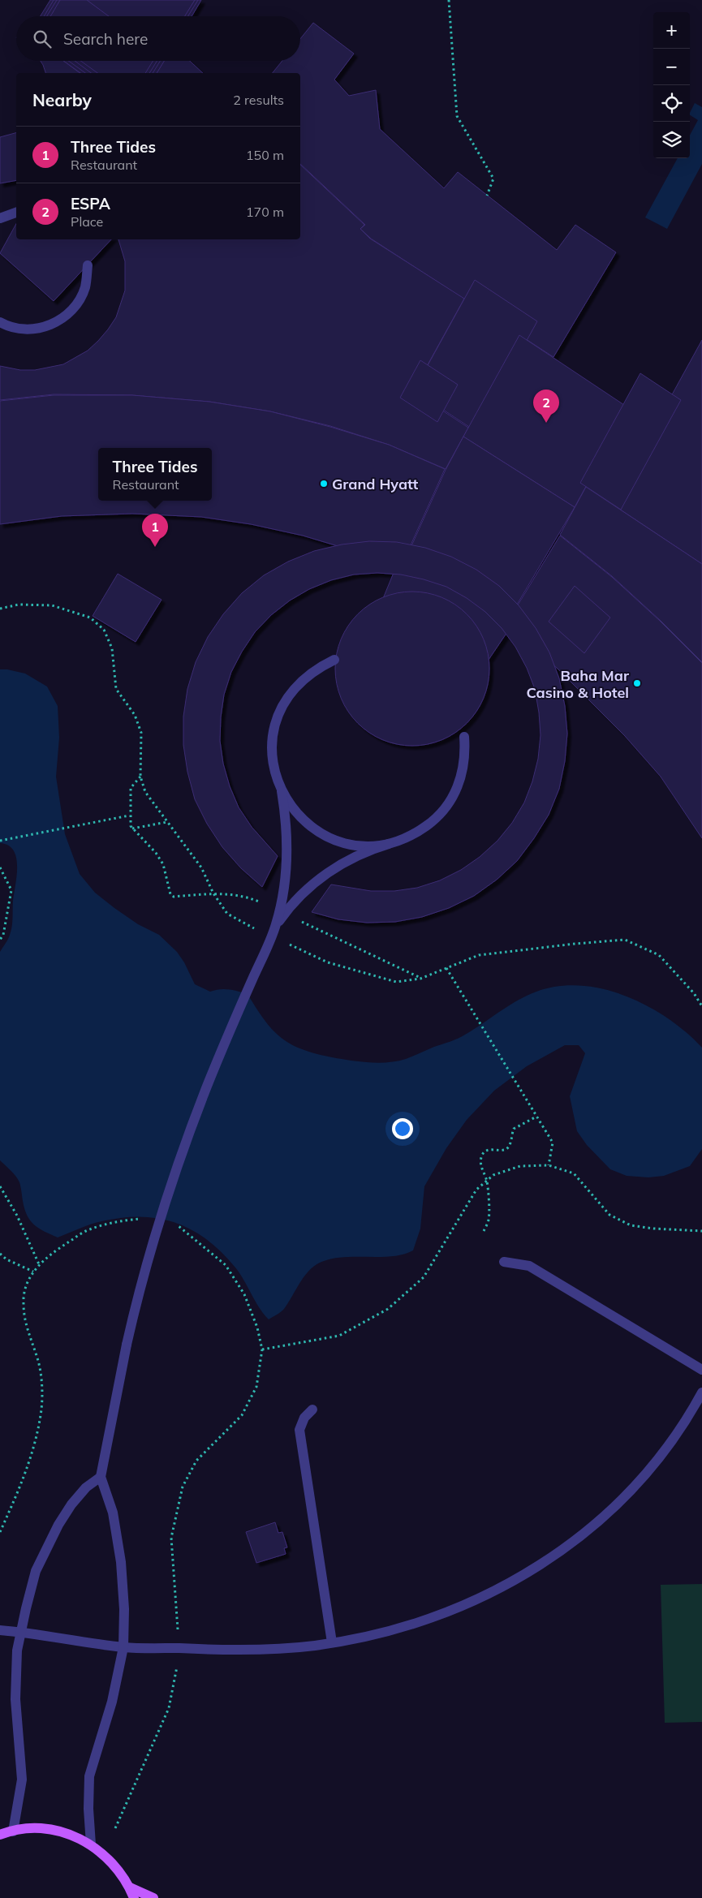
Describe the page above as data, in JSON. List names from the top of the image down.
{
  "places": ["Grand Hyatt", "Baha Mar Casino & Hotel"],
  "page": {
    "map_buttons": ["+", "−"],
    "search": "Search here",
    "heading": ["Nearby", "2 results"],
    "list": [
      {
        "mark": "1",
        "name": "Three Tides",
        "note": "Restaurant",
        "value": "150 m"
      },
      {
        "mark": "2",
        "name": "ESPA",
        "note": "Place",
        "value": "170 m"
      }
    ],
    "pins": ["2", "1"],
    "popup": ["Three Tides", "Restaurant"]
  }
}
